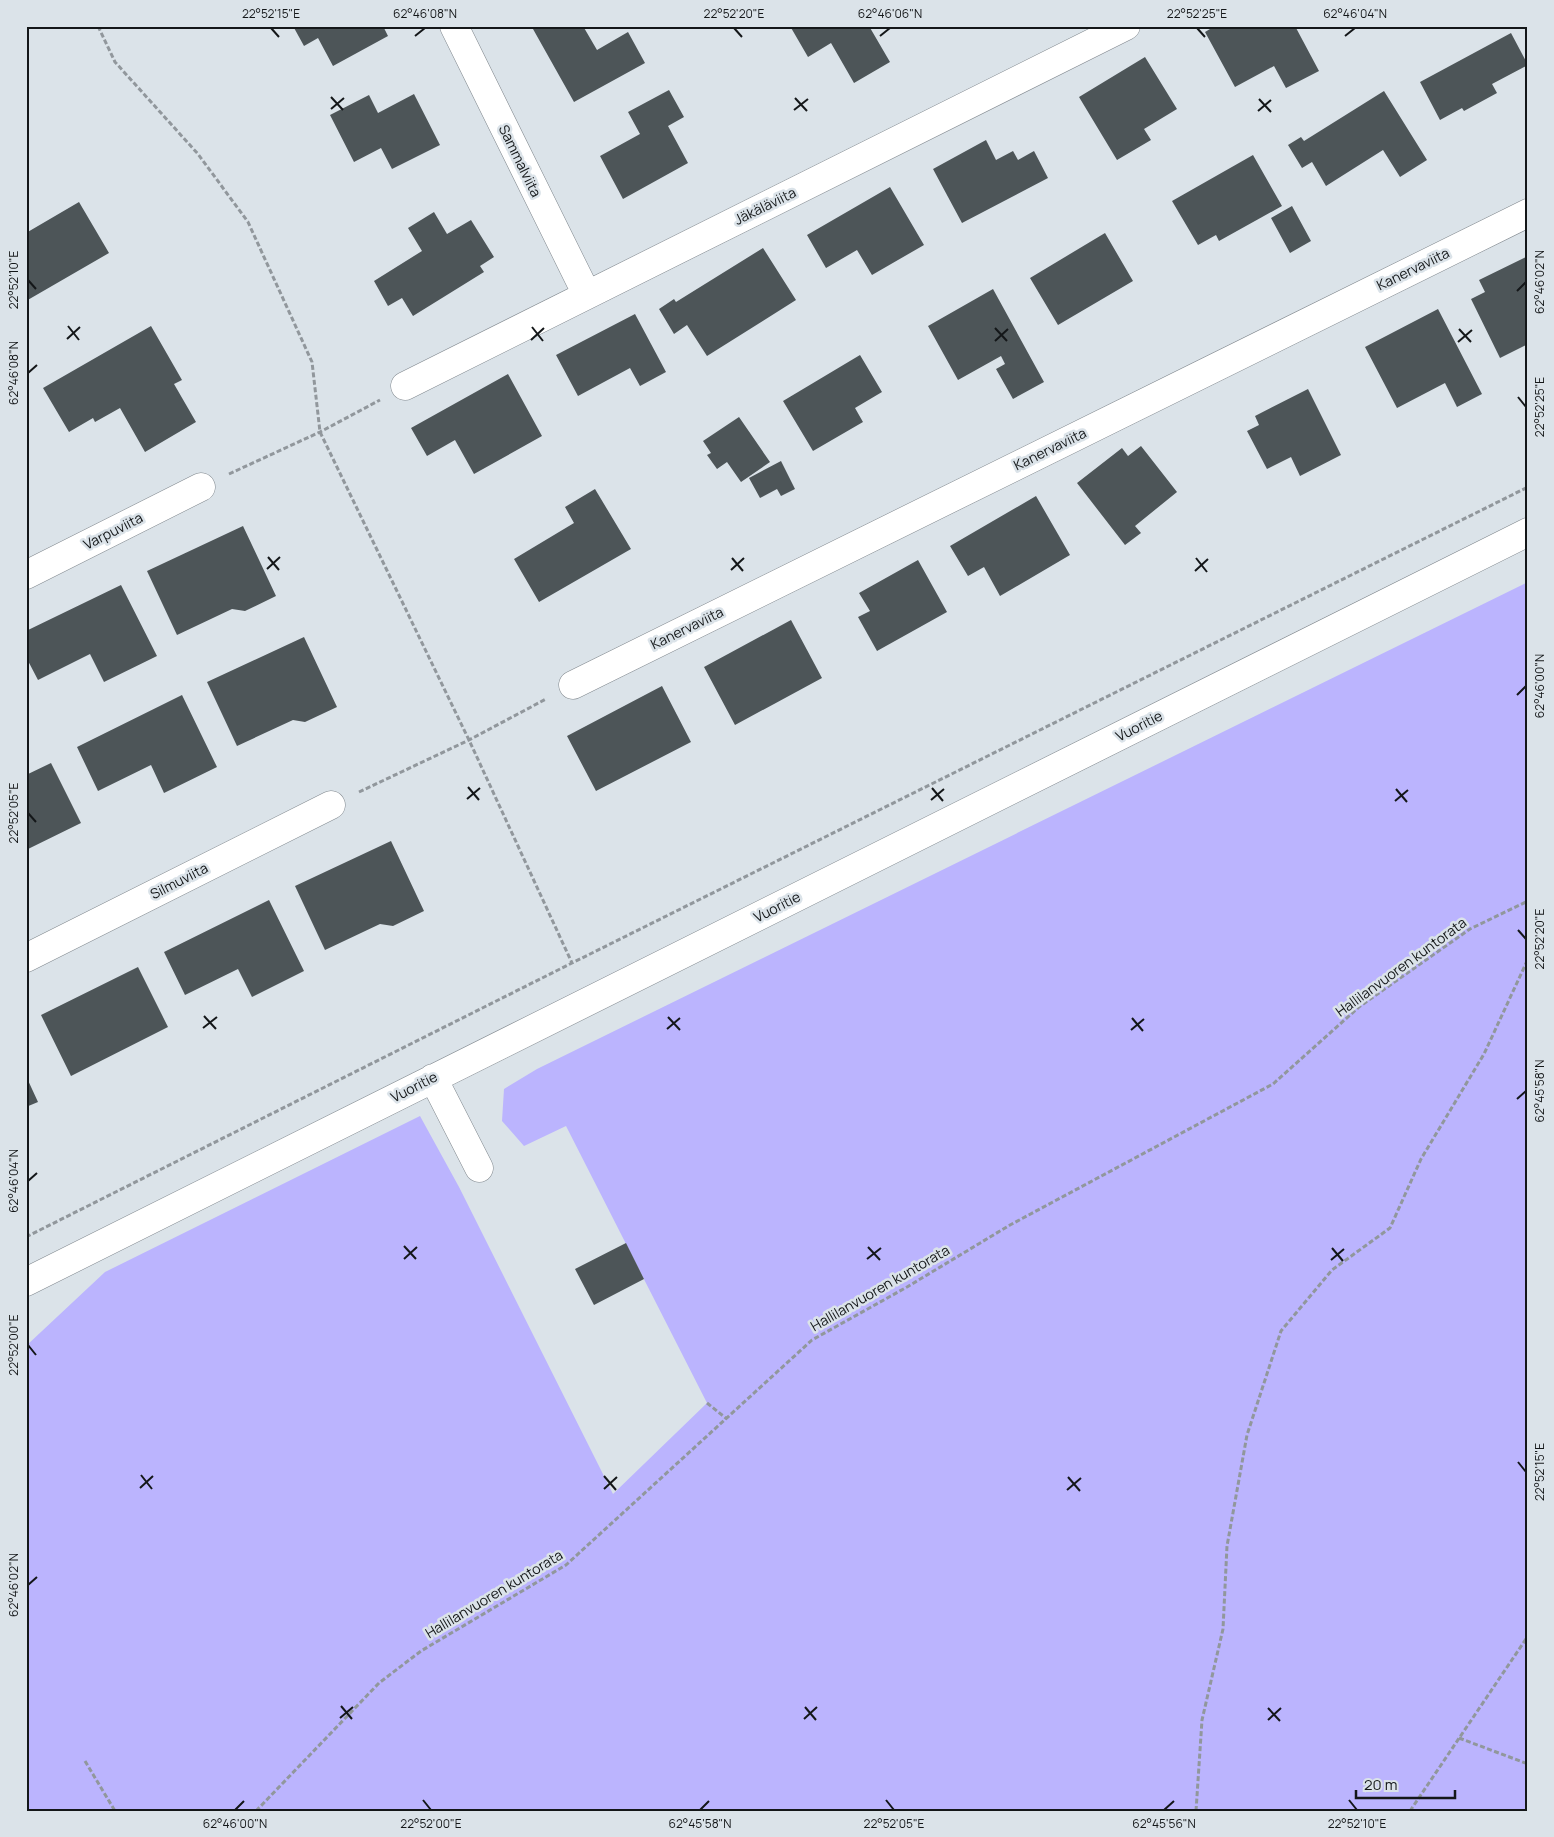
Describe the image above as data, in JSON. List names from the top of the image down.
{
  "streets": {
    "street": [
      "Sammalviita",
      "Jäkäläviita",
      "Kanervaviita",
      "Varpuviita",
      "Vuoritie",
      "Silmuviita"
    ],
    "path": ["Hallilanvuoren kuntorata"]
  },
  "crossings": [
    ["Sammalviita", "Jäkäläviita"]
  ],
  "scale_bar": "20 m",
  "coordinates": [
    "22°52'15\"E",
    "62°46'08\"N",
    "22°52'20\"E",
    "62°46'06\"N",
    "22°52'25\"E",
    "62°46'04\"N",
    "22°52'10\"E",
    "62°46'02\"N",
    "62°46'00\"N",
    "22°52'05\"E",
    "62°45'58\"N",
    "22°52'00\"E",
    "62°45'56\"N"
  ]
}
